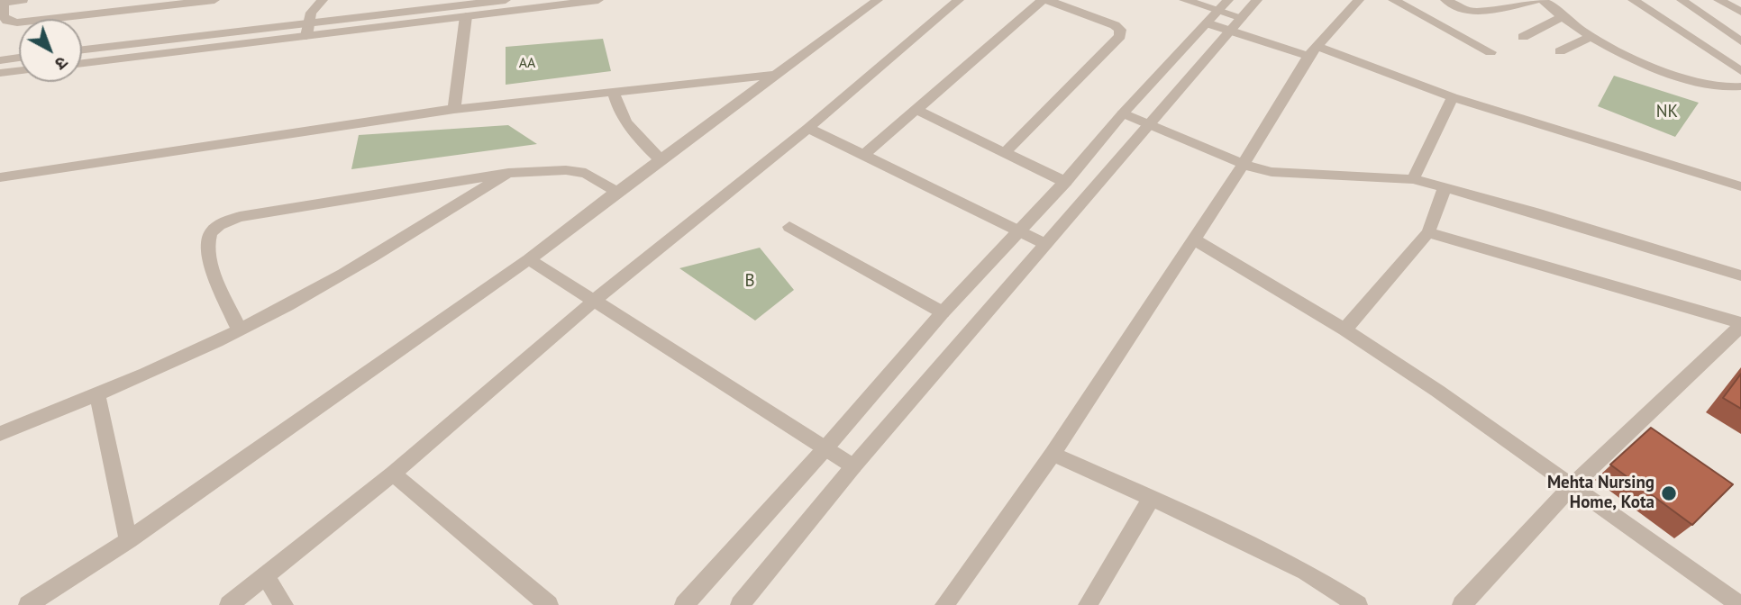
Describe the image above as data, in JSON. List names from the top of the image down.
{
  "parks": ["AA", "NK", "B"],
  "places": ["Mehta Nursing Home, Kota"],
  "north": "bottom right"
}
